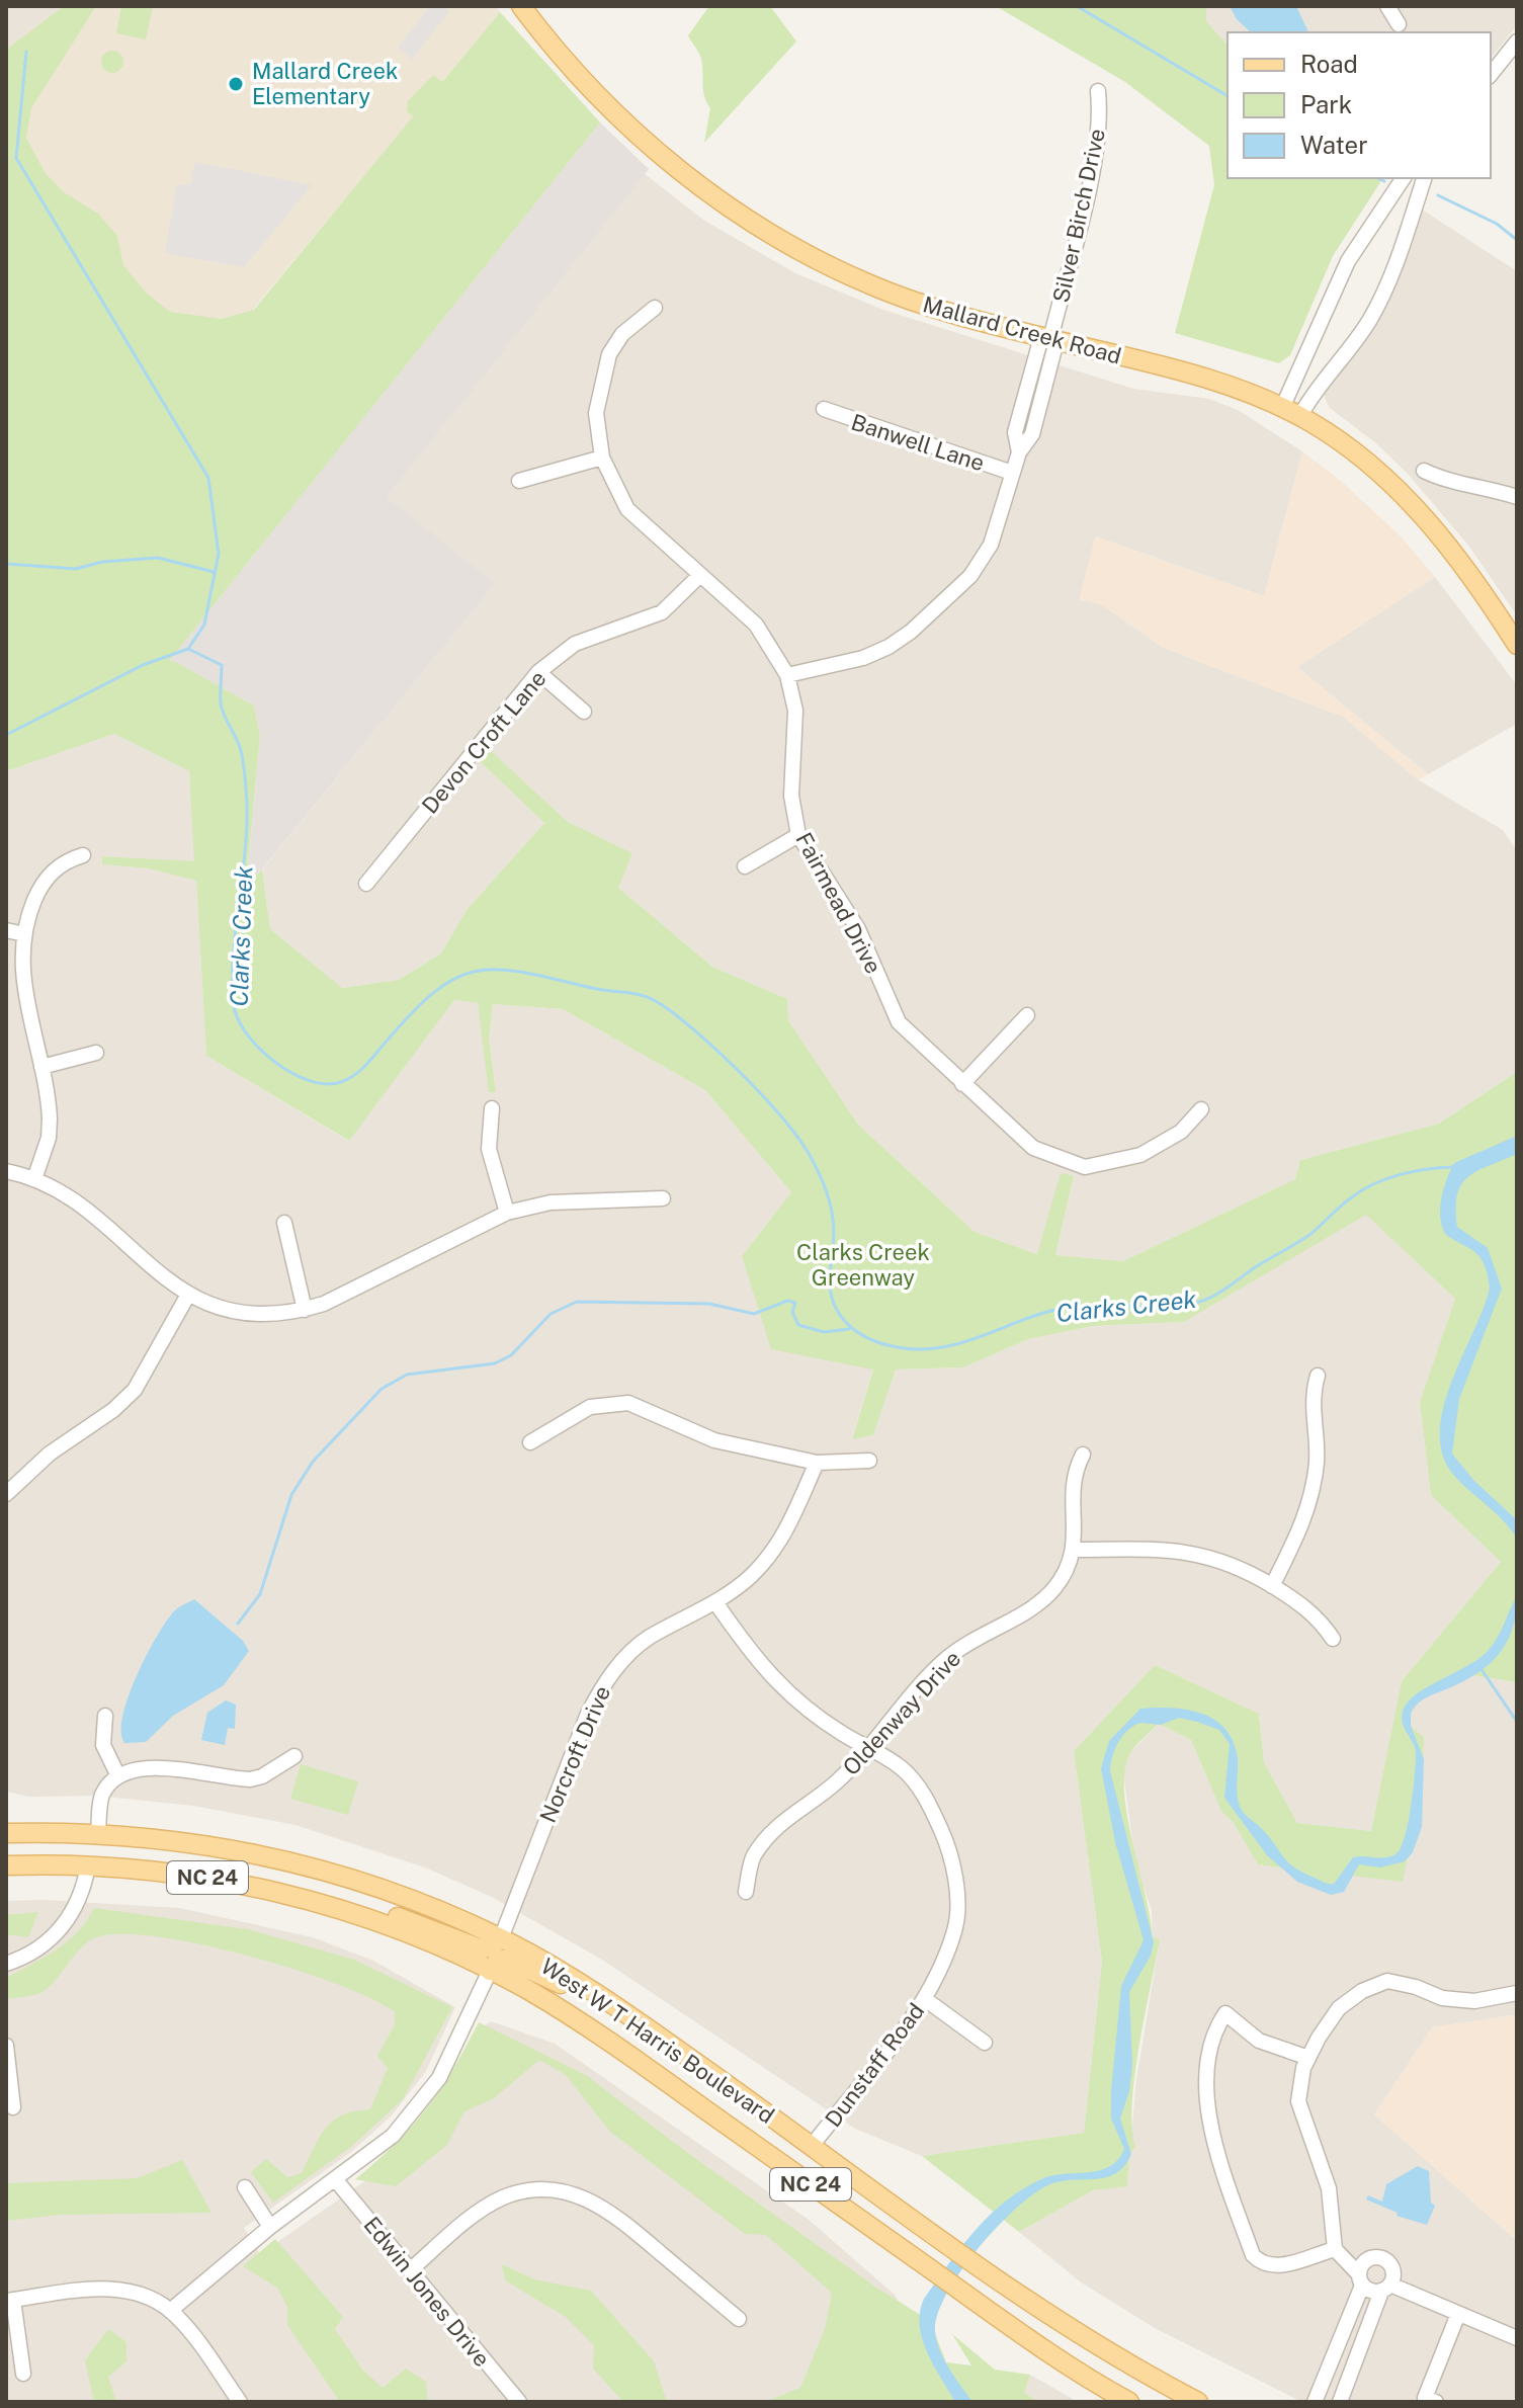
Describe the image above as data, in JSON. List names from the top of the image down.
{
  "streets": {
    "main road": ["Mallard Creek Road", "NC 24", "West W T Harris Boulevard"],
    "street": [
      "Silver Birch Drive",
      "Banwell Lane",
      "Devon Croft Lane",
      "Fairmead Drive",
      "Oldenway Drive",
      "Norcroft Drive",
      "Dunstaff Road",
      "Edwin Jones Drive"
    ]
  },
  "crossings": [
    ["Silver Birch Drive", "Mallard Creek Road"],
    ["Silver Birch Drive", "Banwell Lane"],
    ["Silver Birch Drive", "Fairmead Drive"],
    ["Devon Croft Lane", "Fairmead Drive"],
    ["Oldenway Drive", "Dunstaff Road"],
    ["Norcroft Drive", "West W T Harris Boulevard"],
    ["Norcroft Drive", "Dunstaff Road"],
    ["West W T Harris Boulevard", "Dunstaff Road"]
  ],
  "water": ["Clarks Creek"],
  "parks": ["Clarks Creek Greenway"],
  "places": ["Mallard Creek Elementary"],
  "legend": ["Road", "Park", "Water"]
}
